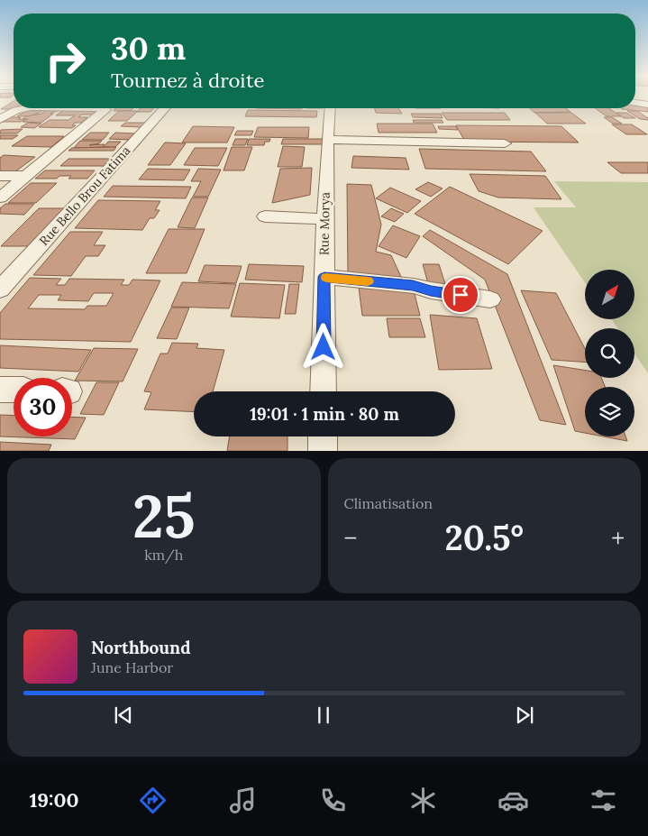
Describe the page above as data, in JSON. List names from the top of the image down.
{
  "streets": {
    "street": ["Rue Bello Brou Fatima", "Rue Morya"]
  },
  "north": "top right",
  "page": {
    "turn": ["30 m", "Tournez à droite"],
    "limit": "30",
    "trip": "19:01 · 1 min · 80 m",
    "tile": [
      ["25", "km/h"],
      "Climatisation"
    ],
    "heat": ["−", "20.5°", "+"],
    "song": ["Northbound", "June Harbor"],
    "tabs": "19:00"
  }
}
